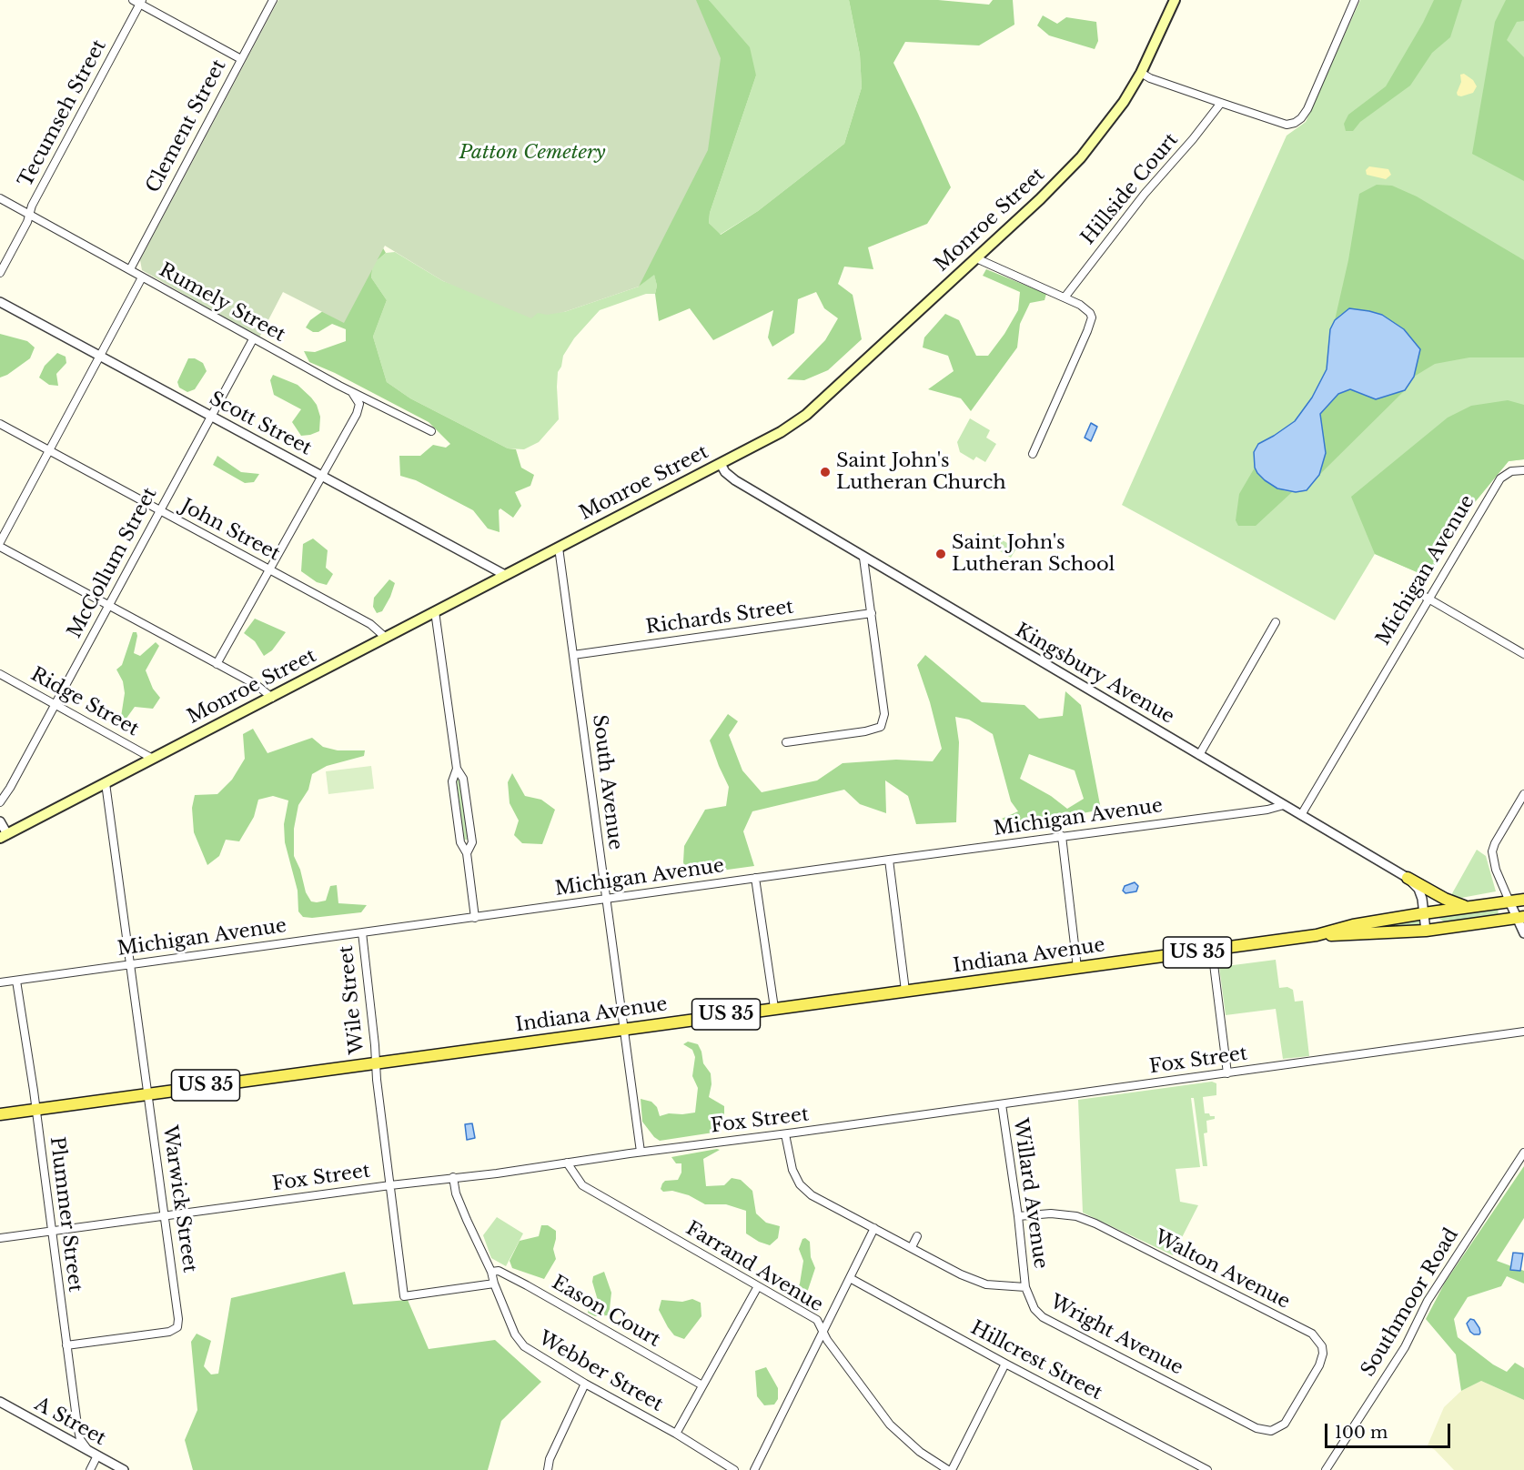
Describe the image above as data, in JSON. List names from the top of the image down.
{
  "streets": {
    "main road": ["Monroe Street", "US 35", "Indiana Avenue"],
    "street": [
      "Tecumseh Street",
      "Clement Street",
      "Hillside Court",
      "Rumely Street",
      "Scott Street",
      "John Street",
      "McCollum Street",
      "Michigan Avenue",
      "Richards Street",
      "Kingsbury Avenue",
      "Ridge Street",
      "South Avenue",
      "Wile Street",
      "Fox Street",
      "Willard Avenue",
      "Warwick Street",
      "Plummer Street",
      "Farrand Avenue",
      "Walton Avenue",
      "Southmoor Road",
      "Eason Court",
      "Wright Avenue",
      "Hillcrest Street",
      "Webber Street",
      "A Street"
    ]
  },
  "crossings": [
    ["Tecumseh Street", "Rumely Street"],
    ["Clement Street", "Rumely Street"],
    ["Monroe Street", "Scott Street"],
    ["Monroe Street", "John Street"],
    ["Monroe Street", "Kingsbury Avenue"],
    ["Monroe Street", "Ridge Street"],
    ["Monroe Street", "South Avenue"],
    ["Monroe Street", "Warwick Street"],
    ["Rumely Street", "McCollum Street"],
    ["Scott Street", "McCollum Street"],
    ["John Street", "McCollum Street"],
    ["McCollum Street", "Ridge Street"],
    ["Michigan Avenue", "Kingsbury Avenue"],
    ["Michigan Avenue", "South Avenue"],
    ["Michigan Avenue", "Wile Street"],
    ["Michigan Avenue", "Warwick Street"],
    ["Michigan Avenue", "Plummer Street"],
    ["Richards Street", "South Avenue"],
    ["Kingsbury Avenue", "Indiana Avenue"],
    ["South Avenue", "Indiana Avenue"],
    ["South Avenue", "Fox Street"],
    ["Indiana Avenue", "Wile Street"],
    ["Indiana Avenue", "Warwick Street"],
    ["Indiana Avenue", "Plummer Street"],
    ["Fox Street", "Willard Avenue"],
    ["Fox Street", "Warwick Street"],
    ["Fox Street", "Plummer Street"],
    ["Fox Street", "Farrand Avenue"],
    ["Fox Street", "Webber Street"],
    ["Willard Avenue", "Walton Avenue"],
    ["Willard Avenue", "Wright Avenue"],
    ["Warwick Street", "Plummer Street"],
    ["Plummer Street", "A Street"],
    ["Walton Avenue", "Wright Avenue"],
    ["Eason Court", "Webber Street"]
  ],
  "parks": ["Patton Cemetery"],
  "places": ["Saint John's Lutheran Church", "Saint John's Lutheran School"],
  "scale_bar": "100 m"
}
